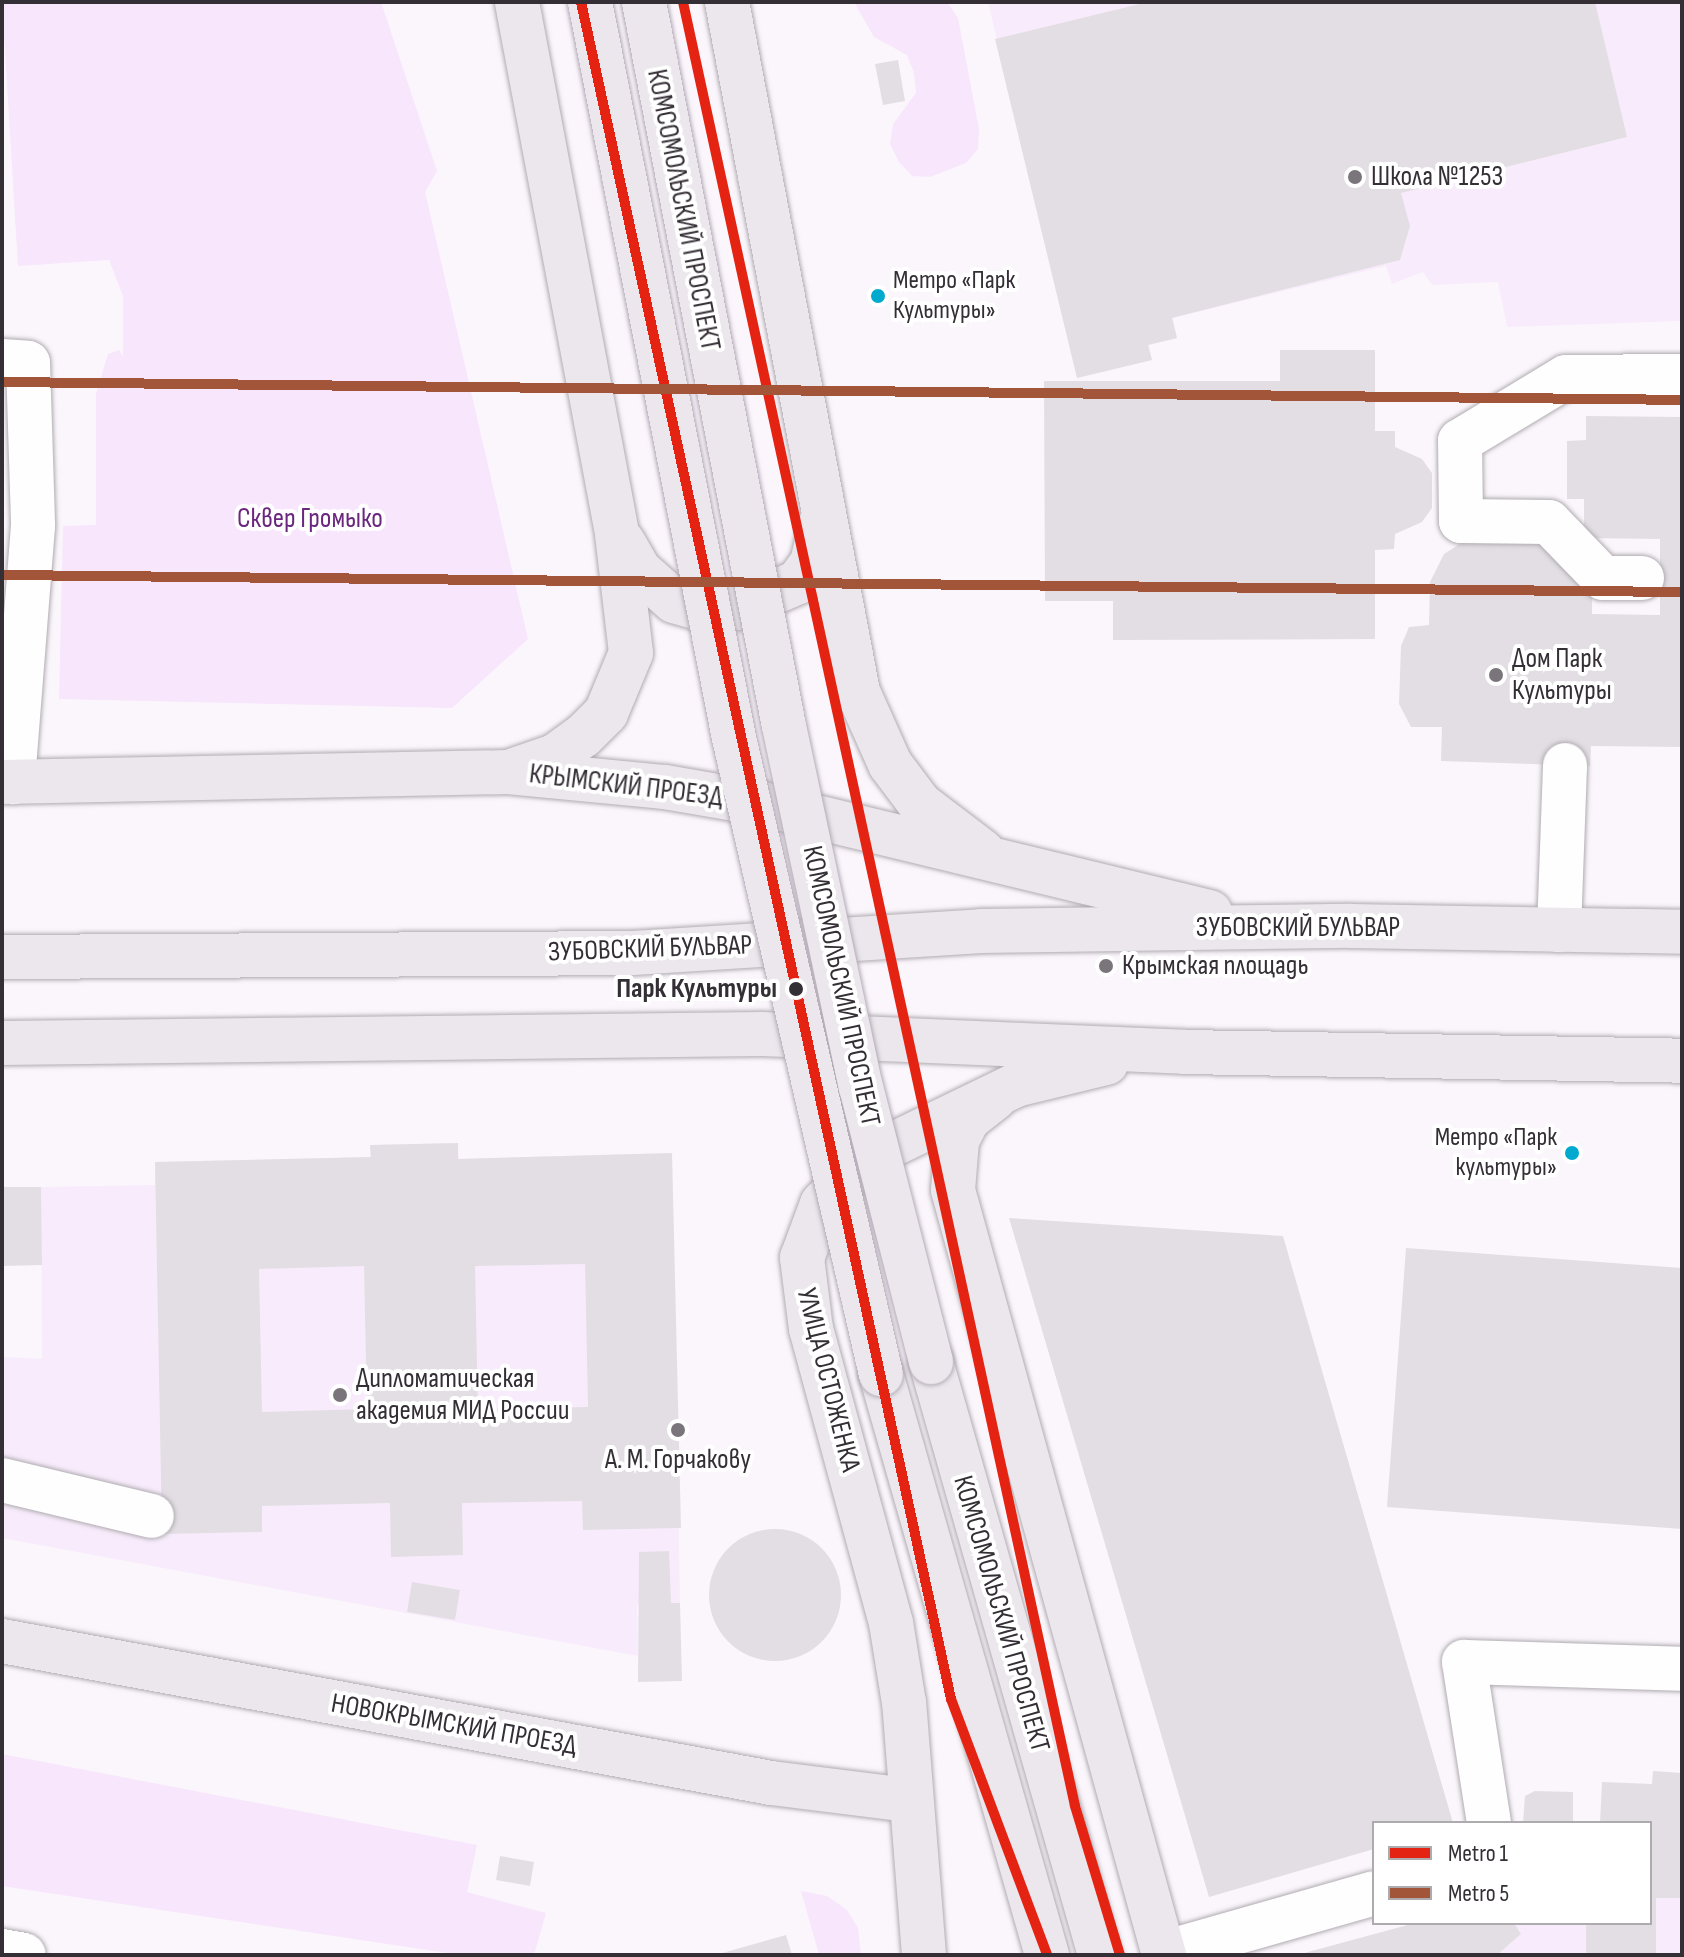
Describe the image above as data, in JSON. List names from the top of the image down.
{
  "streets": {
    "main road": [
      "КОМСОМОЛЬСКИЙ ПРОСПЕКТ",
      "КРЫМСКИЙ ПРОЕЗД",
      "ЗУБОВСКИЙ БУЛЬВАР",
      "УЛИЦА ОСТОЖЕНКА",
      "НОВОКРЫМСКИЙ ПРОЕЗД"
    ]
  },
  "crossings": [
    ["КРЫМСКИЙ ПРОЕЗД", "ЗУБОВСКИЙ БУЛЬВАР"],
    ["УЛИЦА ОСТОЖЕНКА", "НОВОКРЫМСКИЙ ПРОЕЗД"]
  ],
  "parks": ["Сквер Громыко"],
  "places": [
    "Школа №1253",
    "Метро «Парк Культуры»",
    "Дом Парк Культуры",
    "Крымская площадь",
    "Парк Культуры",
    "Метро «Парк культуры»",
    "Дипломатическая академия МИД России",
    "А. М. Горчакову"
  ],
  "lines": ["metro line 1", "metro line 5"],
  "legend": ["Metro 1", "Metro 5"]
}
